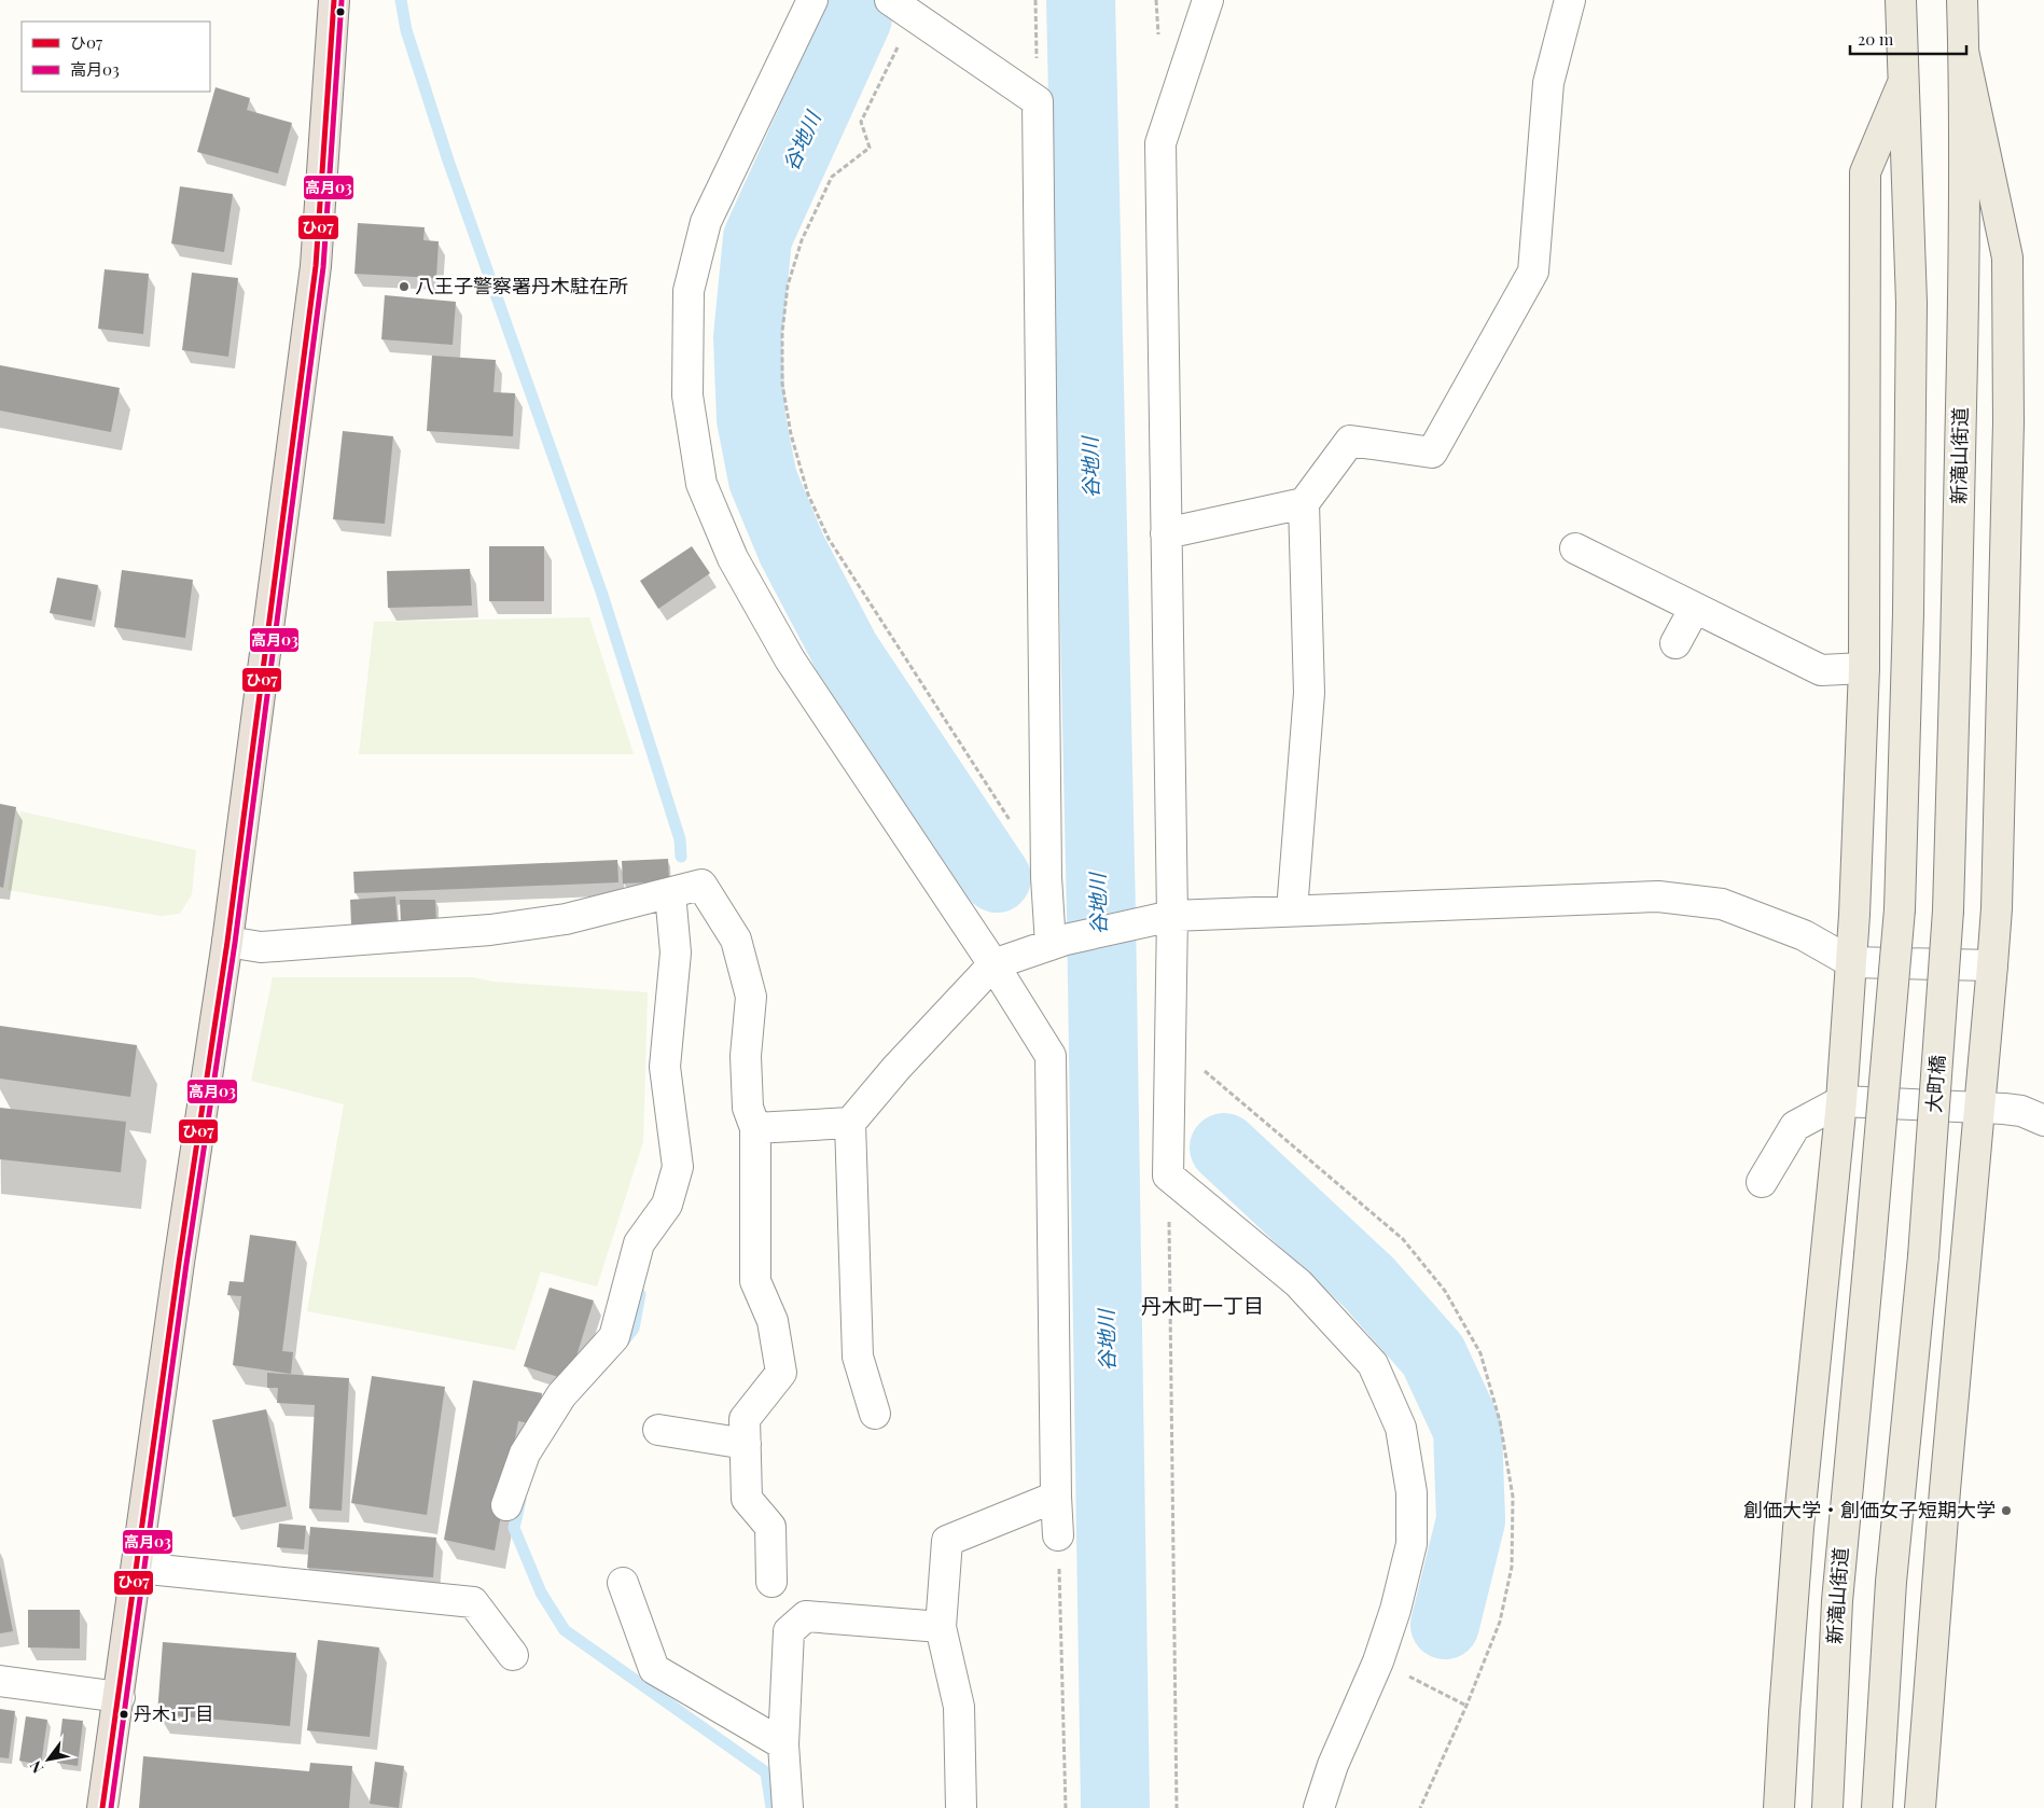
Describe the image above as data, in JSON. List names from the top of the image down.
{
  "streets": {
    "main road": ["新滝山街道", "大町橋"]
  },
  "crossings": [
    ["新滝山街道", "大町橋"]
  ],
  "districts": ["丹木町一丁目"],
  "water": ["谷地川"],
  "places": ["八王子警察署丹木駐在所", "創価大学・創価女子短期大学", "丹木1丁目"],
  "lines": ["transit line ひ07", "transit line 高月03"],
  "legend": ["ひ07", "高月03"],
  "scale_bar": "20 m",
  "north": "bottom left"
}
